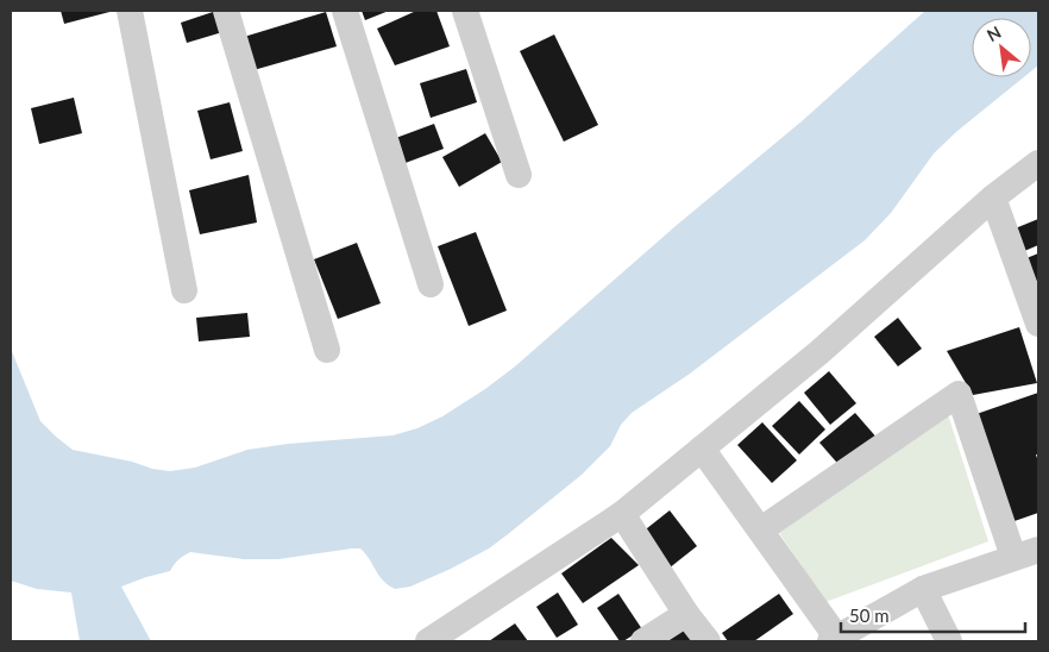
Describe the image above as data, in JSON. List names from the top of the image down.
{
  "scale_bar": "50 m",
  "north": "top left"
}
